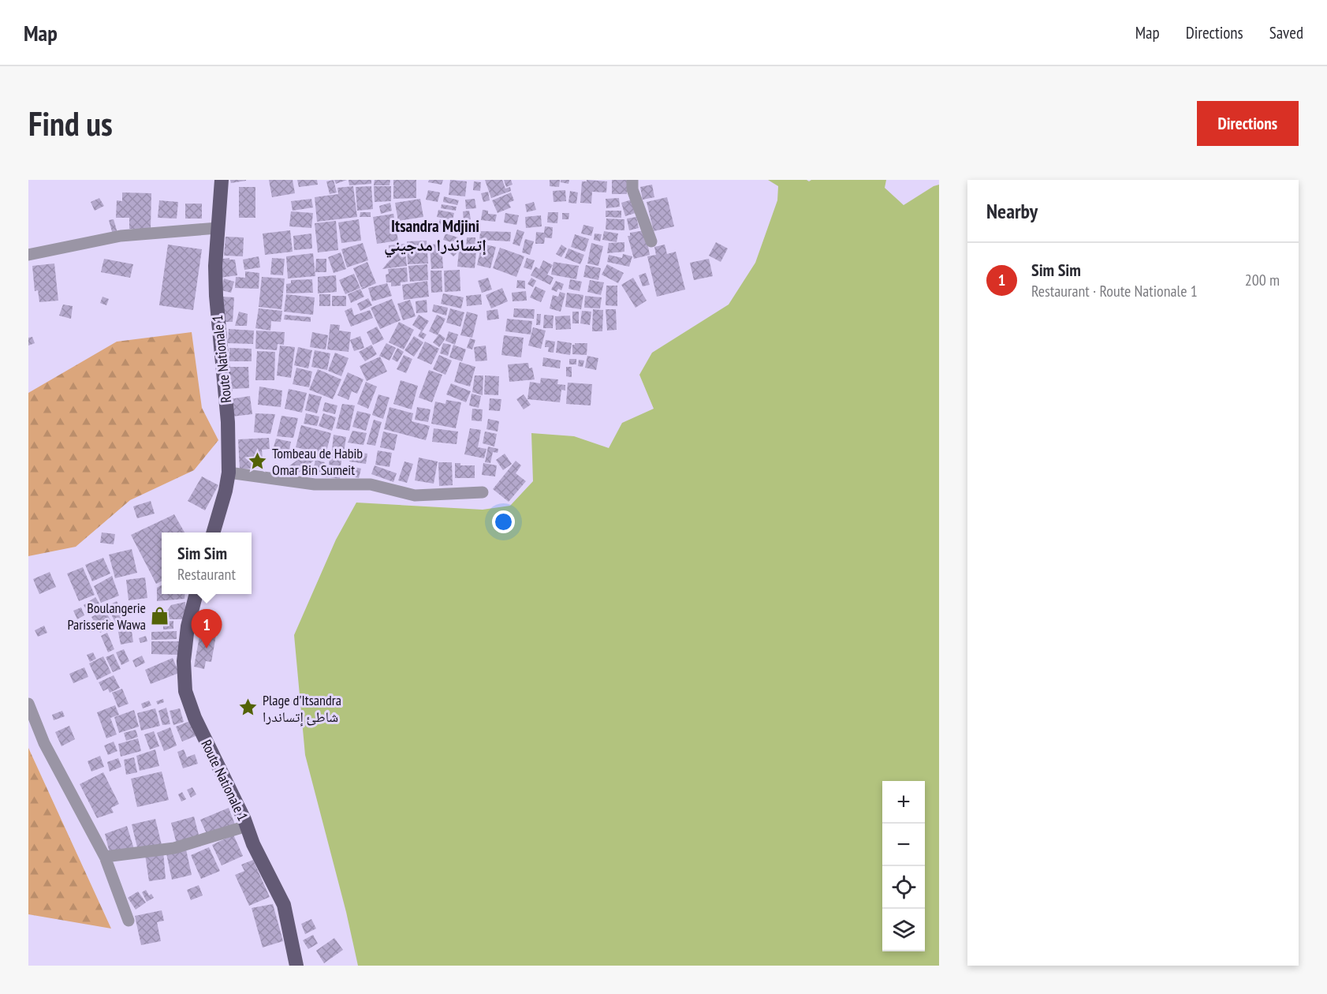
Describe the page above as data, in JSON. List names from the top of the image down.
{
  "streets": {
    "main road": ["Route Nationale 1"]
  },
  "districts": ["Itsandra Mdjini إتساندرا مدجيني"],
  "places": {
    "place": ["Tombeau de Habib Omar Bin Sumeit", "Plage d'Itsandra شاطئ إتساندرا"],
    "shop": ["Boulangerie Parisserie Wawa"]
  },
  "page": {
    "header": "Map",
    "nav": ["Map", "Directions", "Saved"],
    "buttons": "Directions",
    "title": "Find us",
    "heading": "Nearby",
    "list": [
      {
        "mark": "1",
        "name": "Sim Sim",
        "note": "Restaurant · Route Nationale 1",
        "value": "200 m"
      }
    ],
    "popup": ["Sim Sim", "Restaurant"],
    "pins": "1",
    "map_buttons": ["+", "−"]
  }
}
